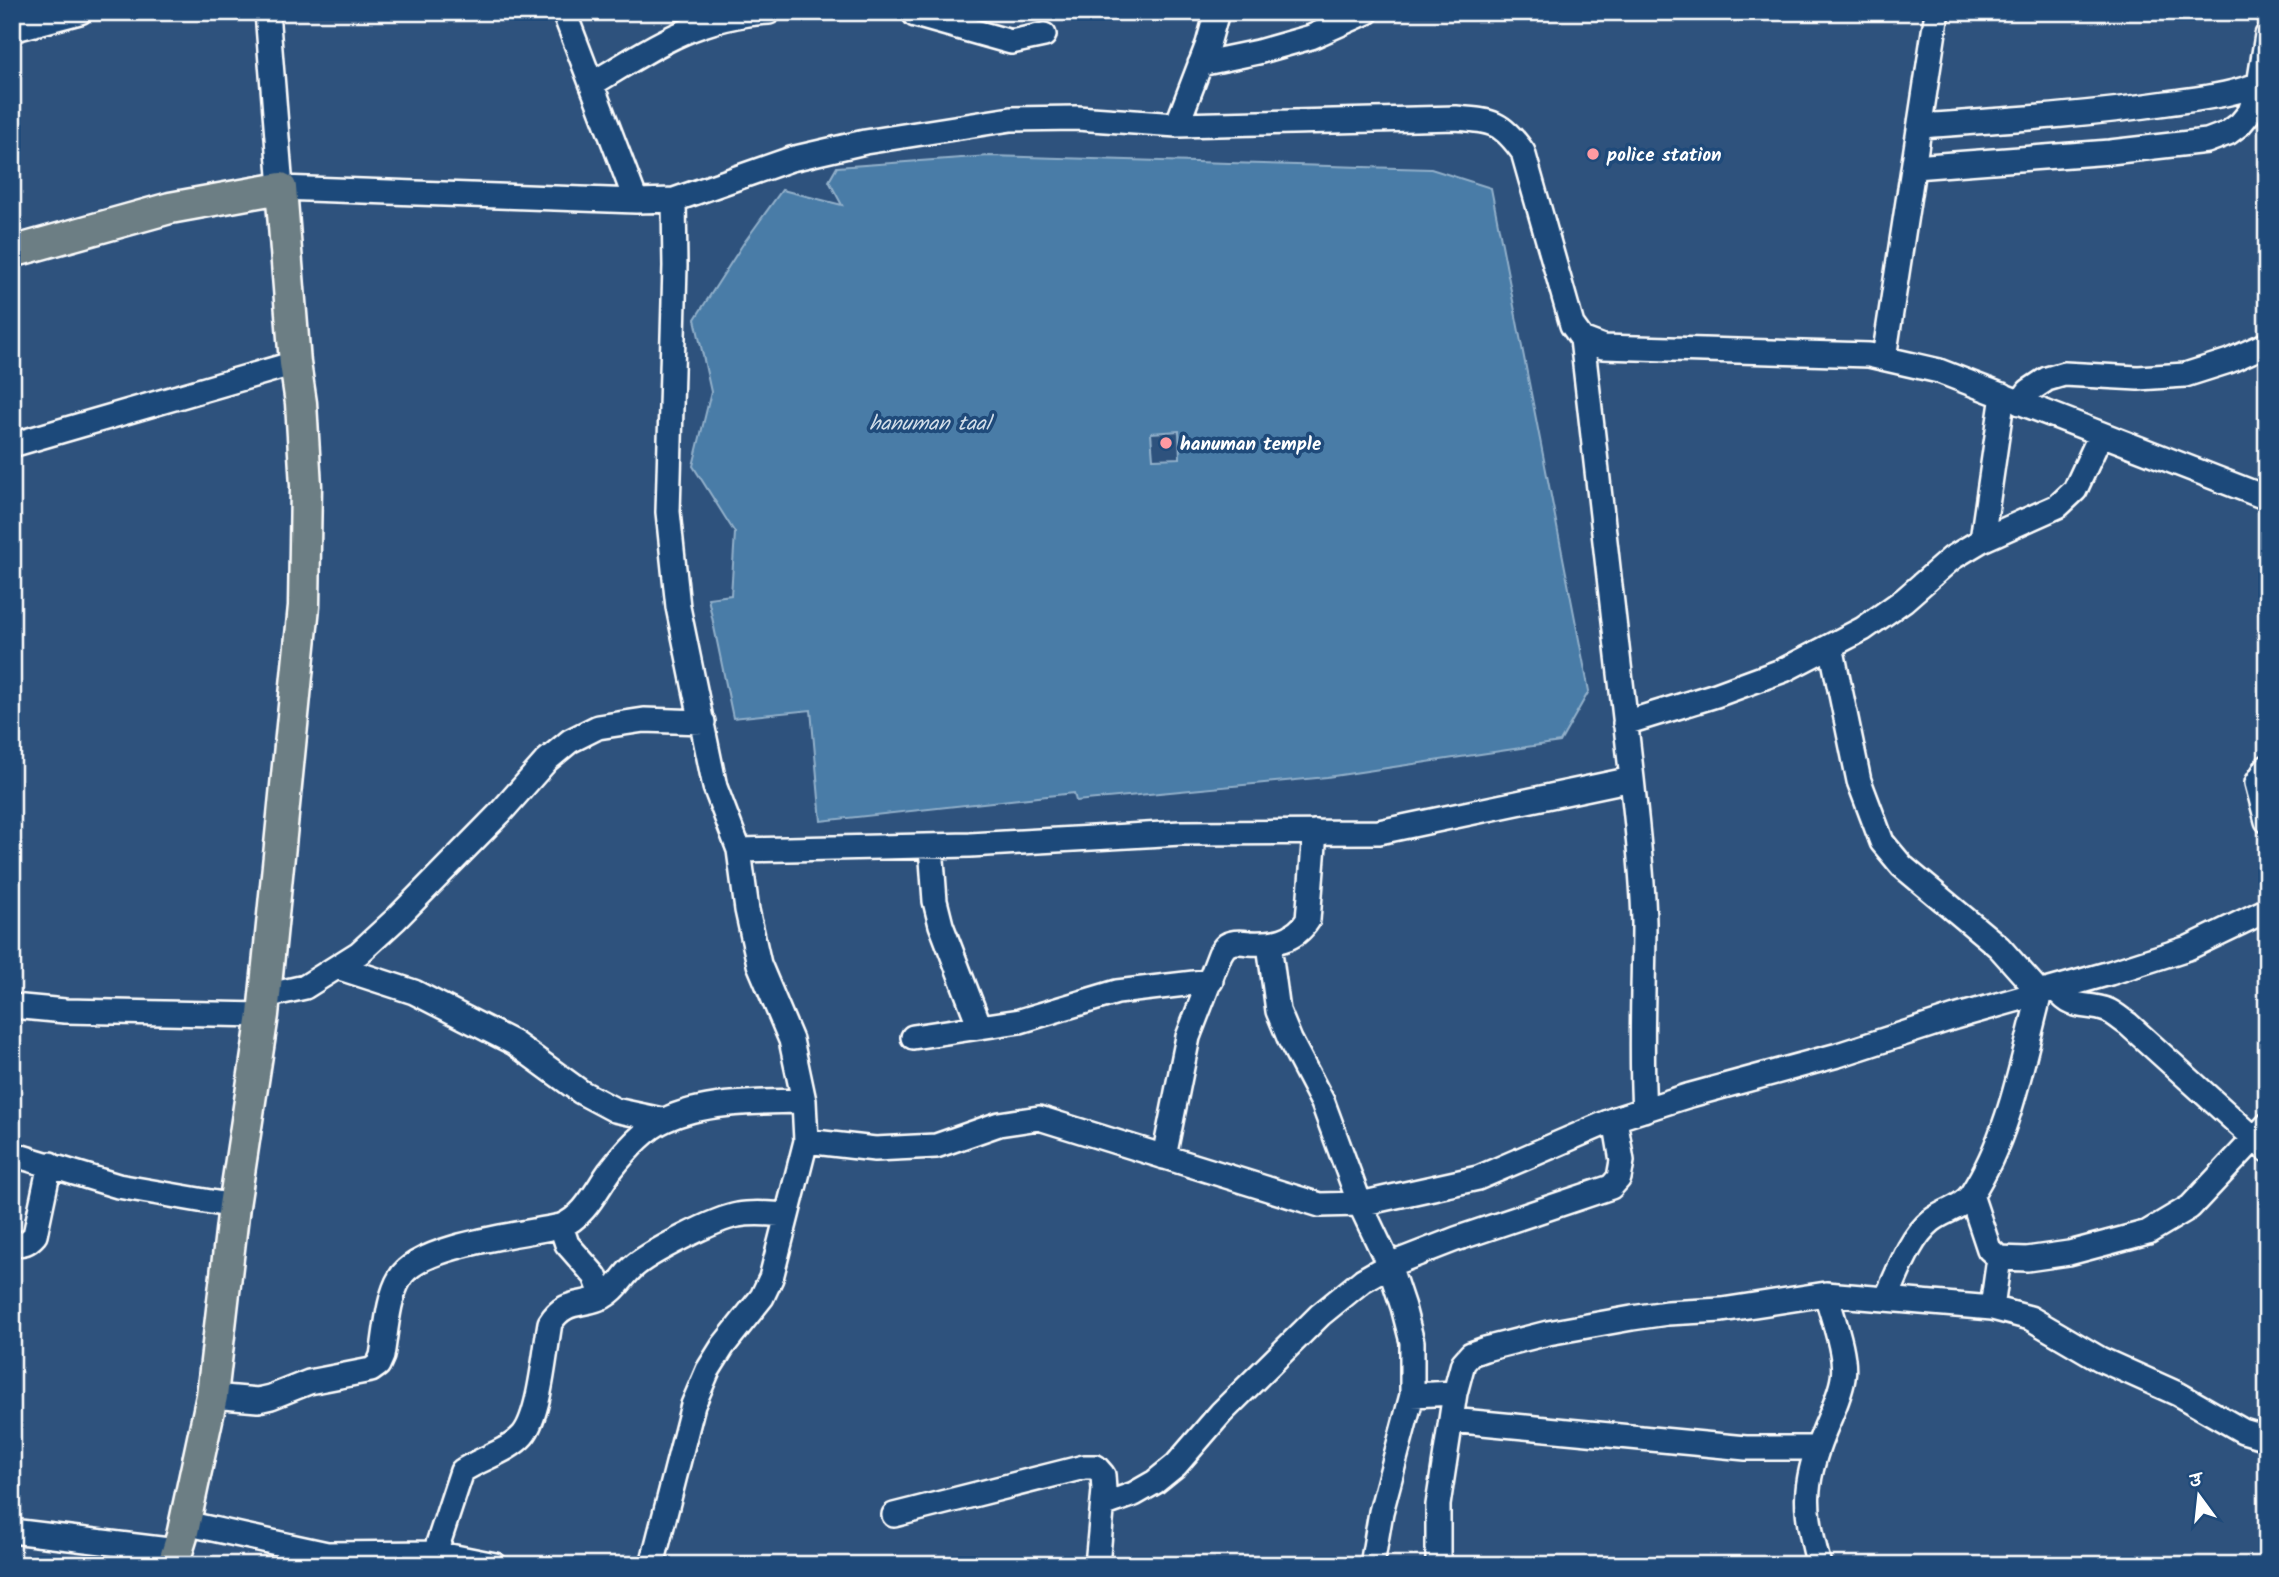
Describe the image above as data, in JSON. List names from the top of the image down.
{
  "water": ["hanuman taal"],
  "places": ["police station", "hanuman temple"],
  "north": "top"
}
